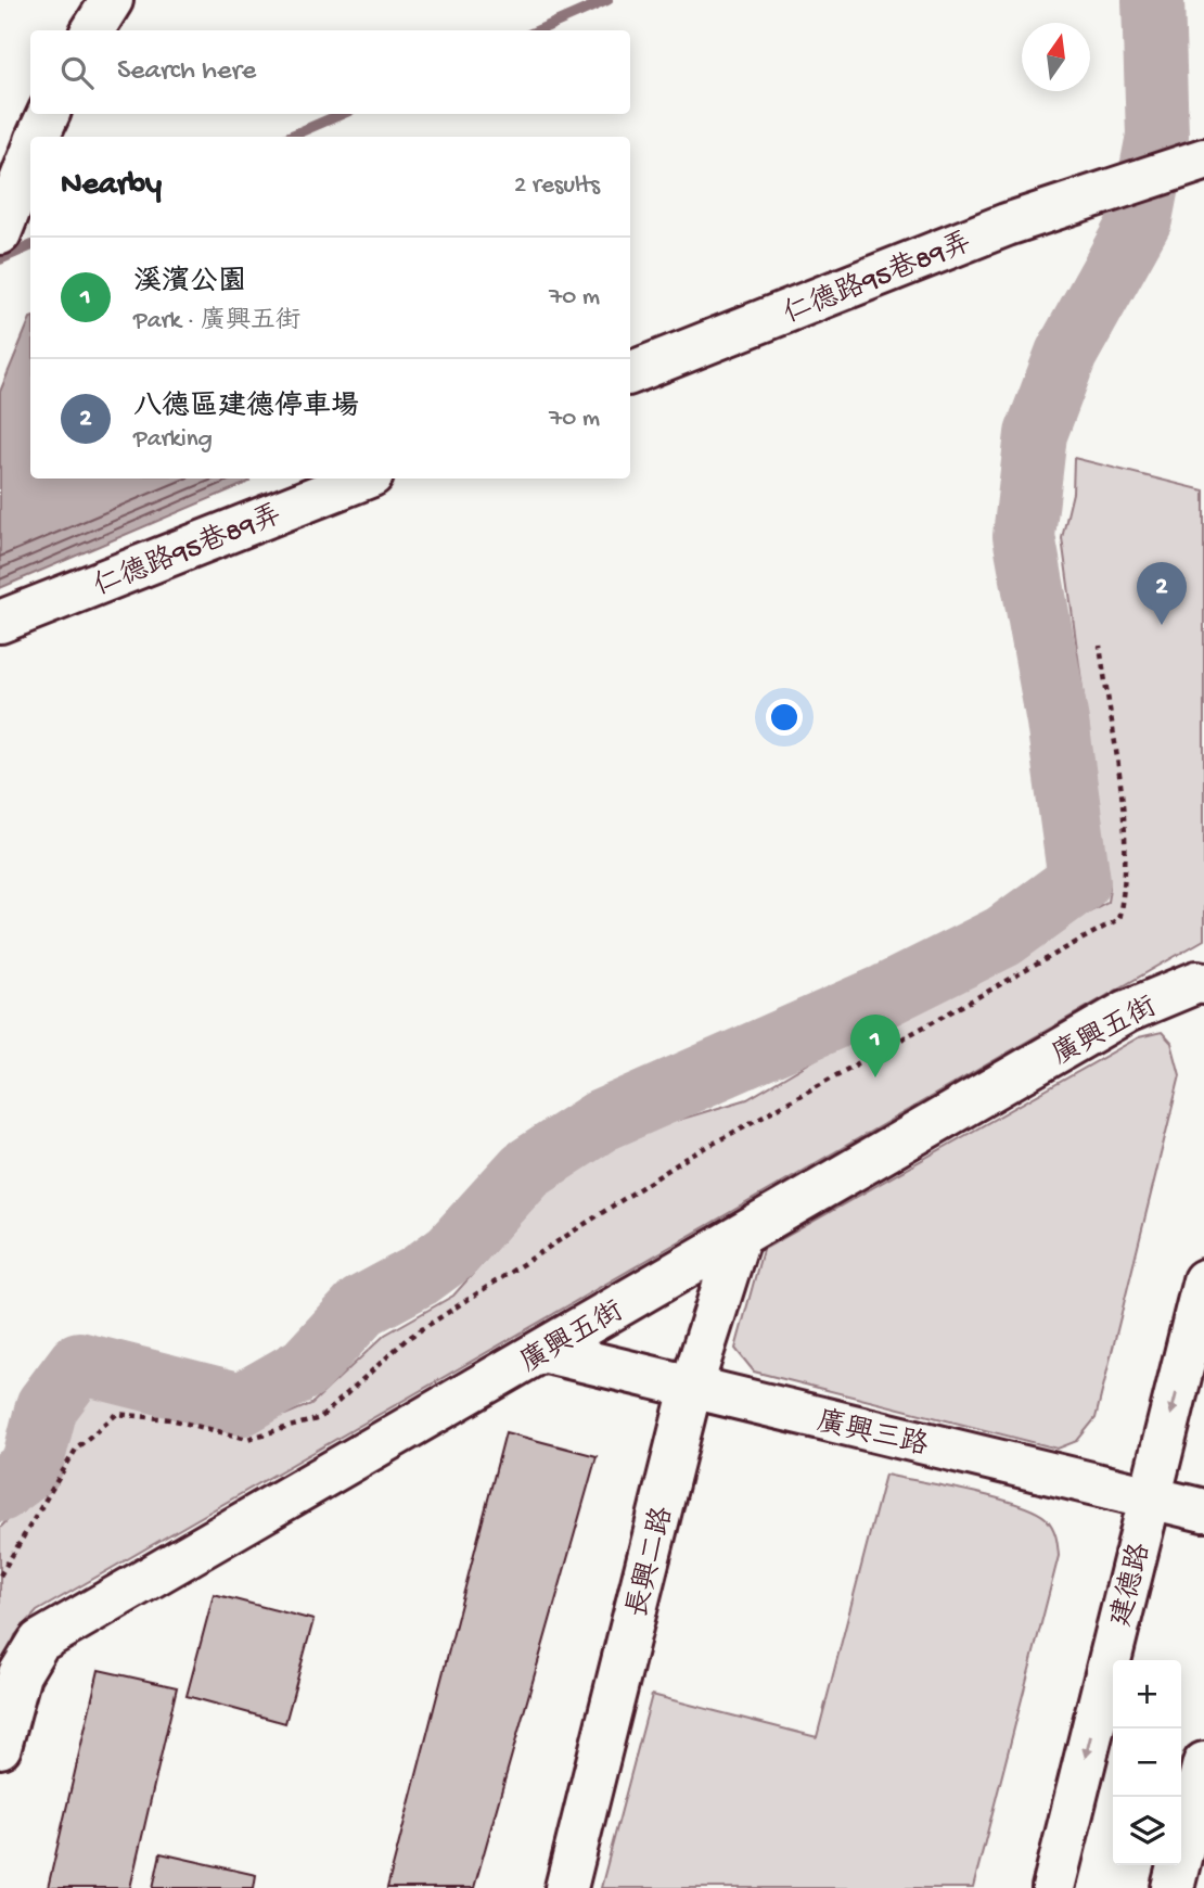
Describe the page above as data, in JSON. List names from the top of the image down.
{
  "streets": {
    "street": [
      "仁德路95巷89弄",
      "廣興五街",
      "廣興三路",
      "長興二路",
      "建德路"
    ]
  },
  "crossings": [
    ["廣興五街", "廣興三路"],
    ["廣興五街", "長興二路"],
    ["廣興三路", "長興二路"],
    ["廣興三路", "建德路"]
  ],
  "one_way": ["建德路"],
  "north": "top",
  "page": {
    "search": "Search here",
    "heading": ["Nearby", "2 results"],
    "list": [
      {
        "mark": "1",
        "name": "溪濱公園",
        "note": "Park · 廣興五街",
        "value": "70 m"
      },
      {
        "mark": "2",
        "name": "八德區建德停車場",
        "note": "Parking",
        "value": "70 m"
      }
    ],
    "pins": ["2", "1"],
    "map_buttons": ["+", "−"]
  }
}
